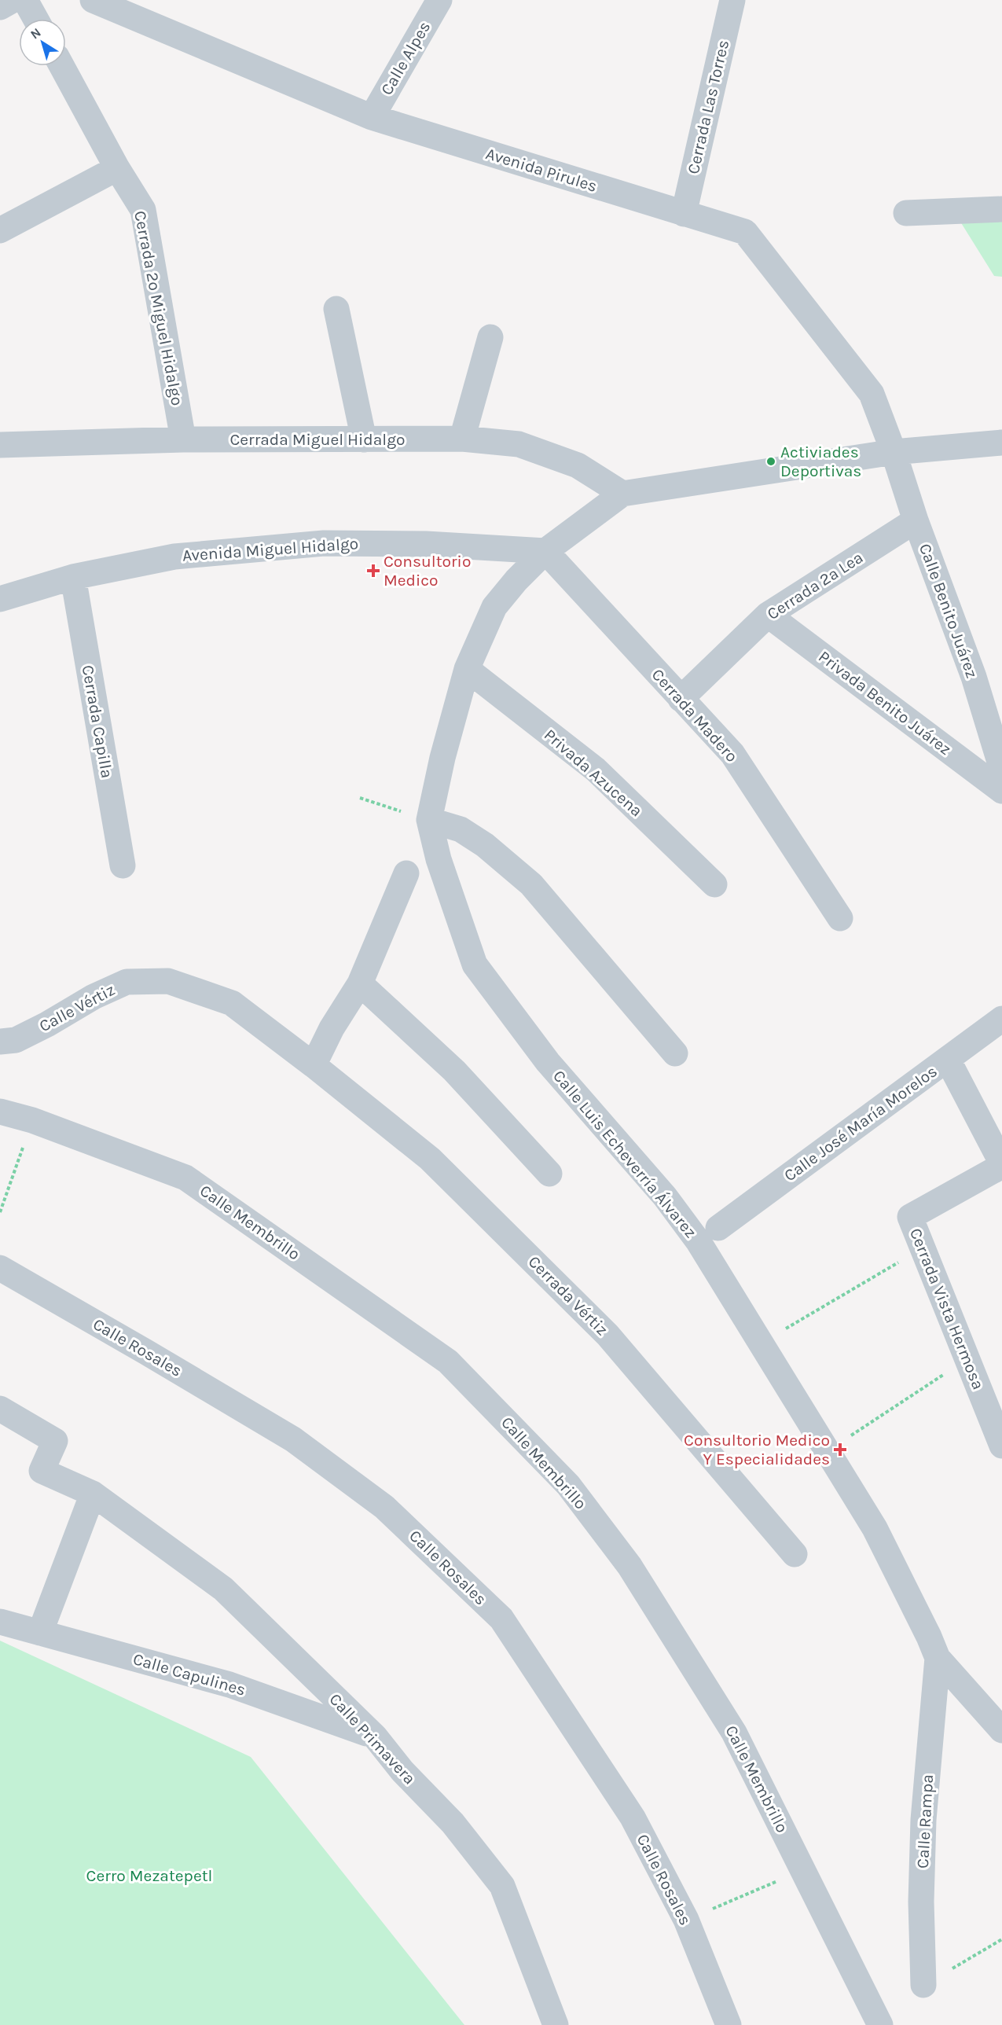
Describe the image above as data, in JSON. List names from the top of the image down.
{
  "streets": {
    "street": [
      "Calle Alpes",
      "Cerrada Las Torres",
      "Avenida Pirules",
      "Cerrada 2º Miguel Hidalgo",
      "Cerrada Miguel Hidalgo",
      "Avenida Miguel Hidalgo",
      "Cerrada 2ª Lea",
      "Calle Benito Juárez",
      "Privada Benito Juárez",
      "Cerrada Madero",
      "Cerrada Capilla",
      "Privada Azucena",
      "Calle Vértiz",
      "Calle José María Morelos",
      "Calle Luis Echeverría Álvarez",
      "Calle Membrillo",
      "Cerrada Vértiz",
      "Cerrada Vista Hermosa",
      "Calle Rosales",
      "Calle Capulines",
      "Calle Primavera",
      "Calle Rampa"
    ]
  },
  "crossings": [
    ["Calle Alpes", "Avenida Pirules"],
    ["Cerrada Las Torres", "Avenida Pirules"],
    ["Avenida Pirules", "Calle Benito Juárez"],
    ["Cerrada 2º Miguel Hidalgo", "Cerrada Miguel Hidalgo"],
    ["Cerrada Miguel Hidalgo", "Calle Luis Echeverría Álvarez"],
    ["Avenida Miguel Hidalgo", "Cerrada Madero"],
    ["Avenida Miguel Hidalgo", "Cerrada Capilla"],
    ["Avenida Miguel Hidalgo", "Calle Luis Echeverría Álvarez"],
    ["Cerrada 2ª Lea", "Calle Benito Juárez"],
    ["Cerrada 2ª Lea", "Privada Benito Juárez"],
    ["Cerrada 2ª Lea", "Cerrada Madero"],
    ["Cerrada Madero", "Calle Luis Echeverría Álvarez"],
    ["Privada Azucena", "Calle Luis Echeverría Álvarez"],
    ["Calle Vértiz", "Cerrada Vértiz"],
    ["Calle Luis Echeverría Álvarez", "Calle Rampa"],
    ["Calle Capulines", "Calle Primavera"]
  ],
  "parks": ["Cerro Mezatepetl"],
  "places": {
    "other": ["Activiades Deportivas"],
    "health": ["Consultorio Medico", "Consultorio Medico Y Especialidades"]
  },
  "north": "top left"
}
